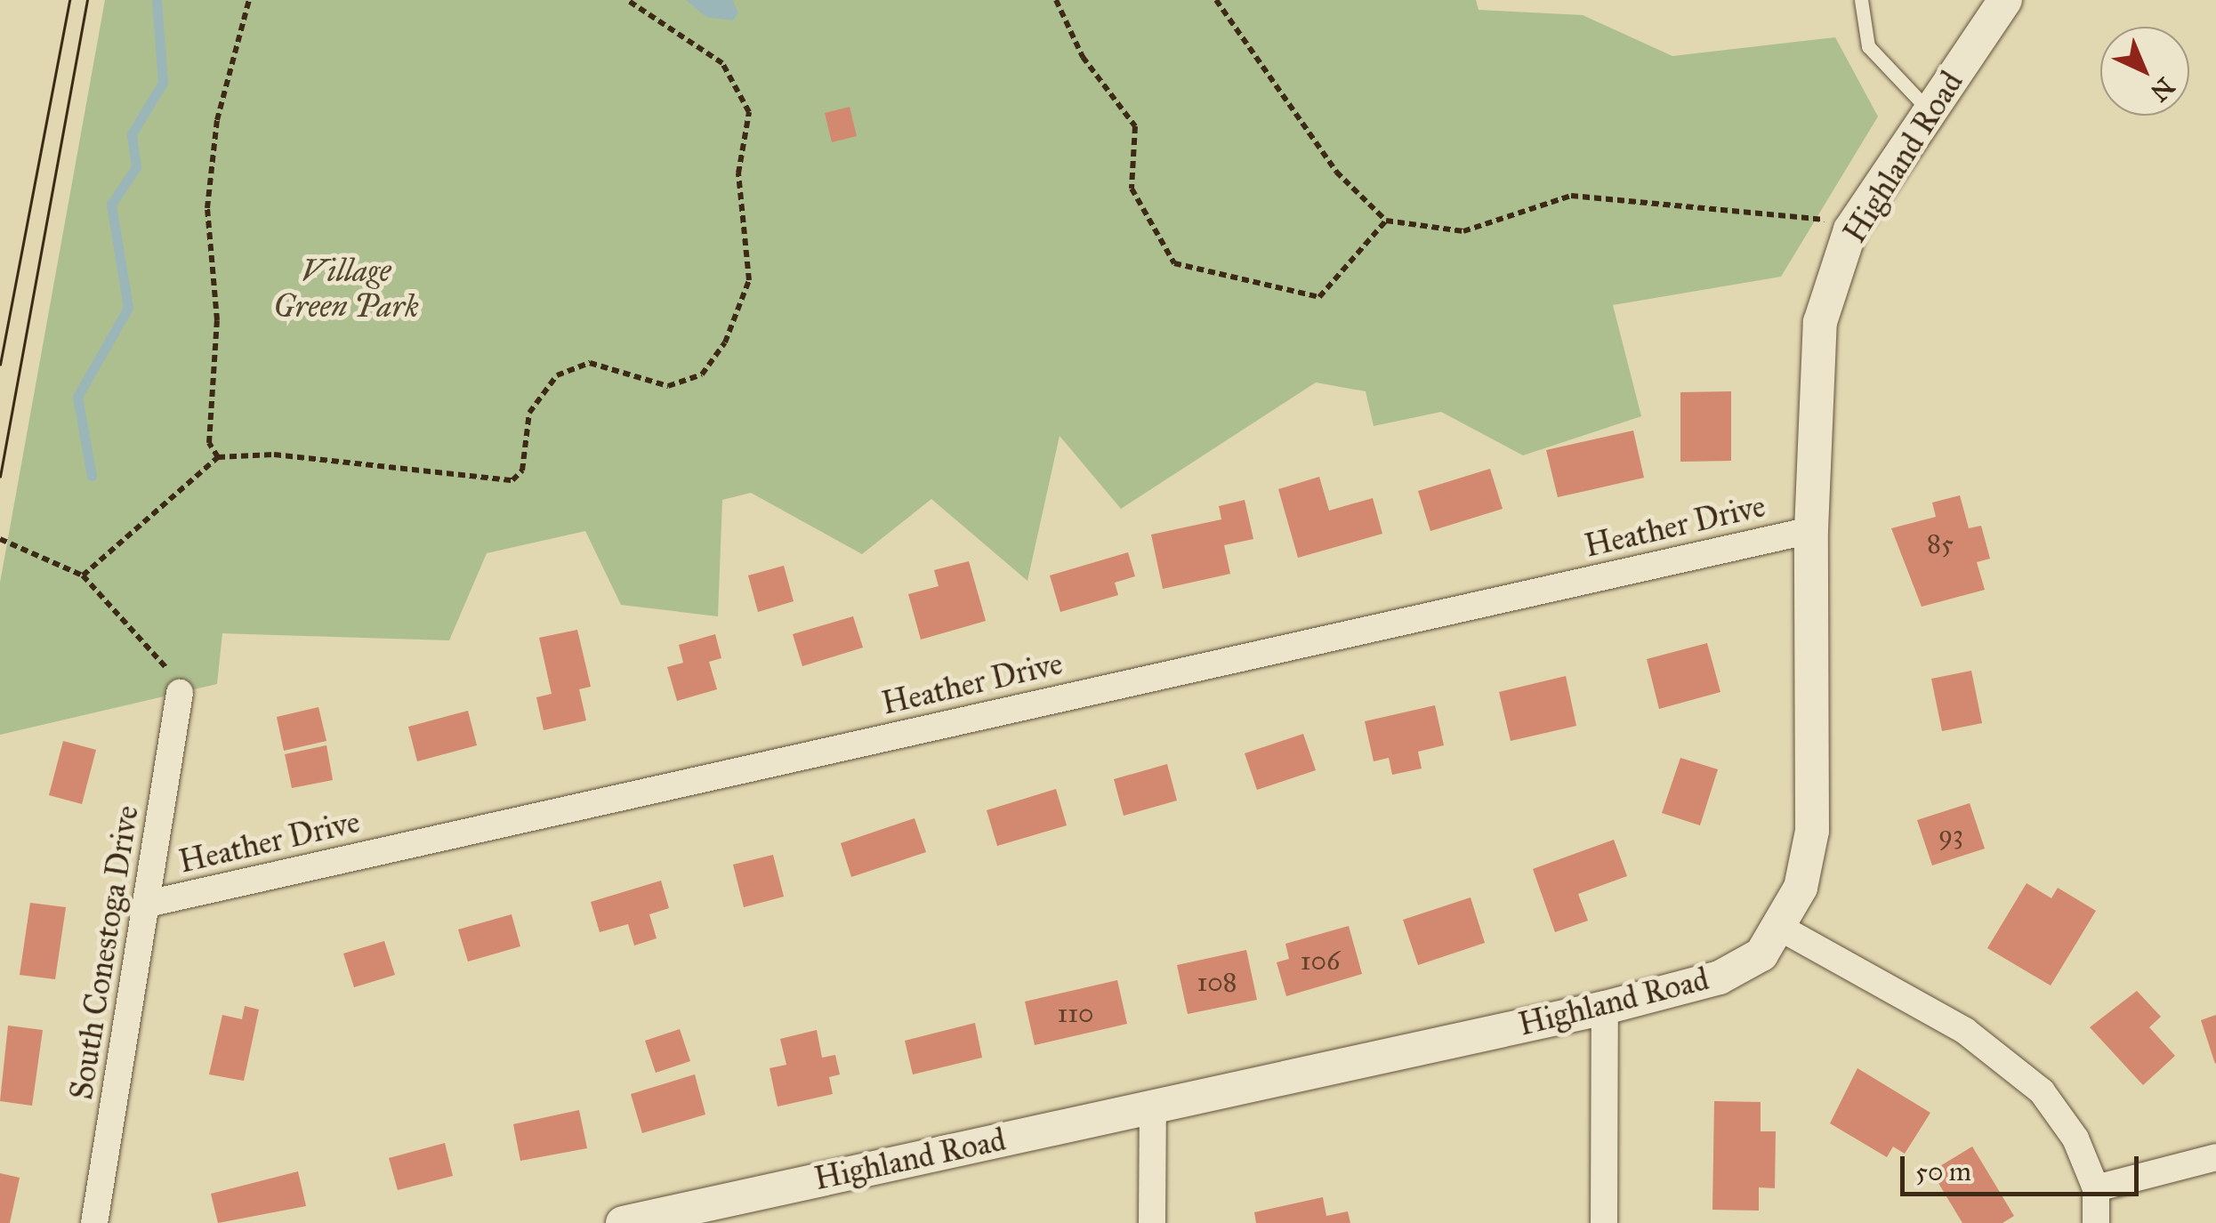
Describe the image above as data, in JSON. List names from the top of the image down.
{
  "streets": {
    "street": ["Highland Road", "Heather Drive", "South Conestoga Drive"]
  },
  "crossings": [
    ["Highland Road", "Heather Drive"],
    ["Heather Drive", "South Conestoga Drive"]
  ],
  "parks": ["Village Green Park"],
  "house_numbers": [
    "85",
    "93",
    "106",
    "108",
    "110"
  ],
  "scale_bar": "50 m",
  "north": "bottom right"
}
